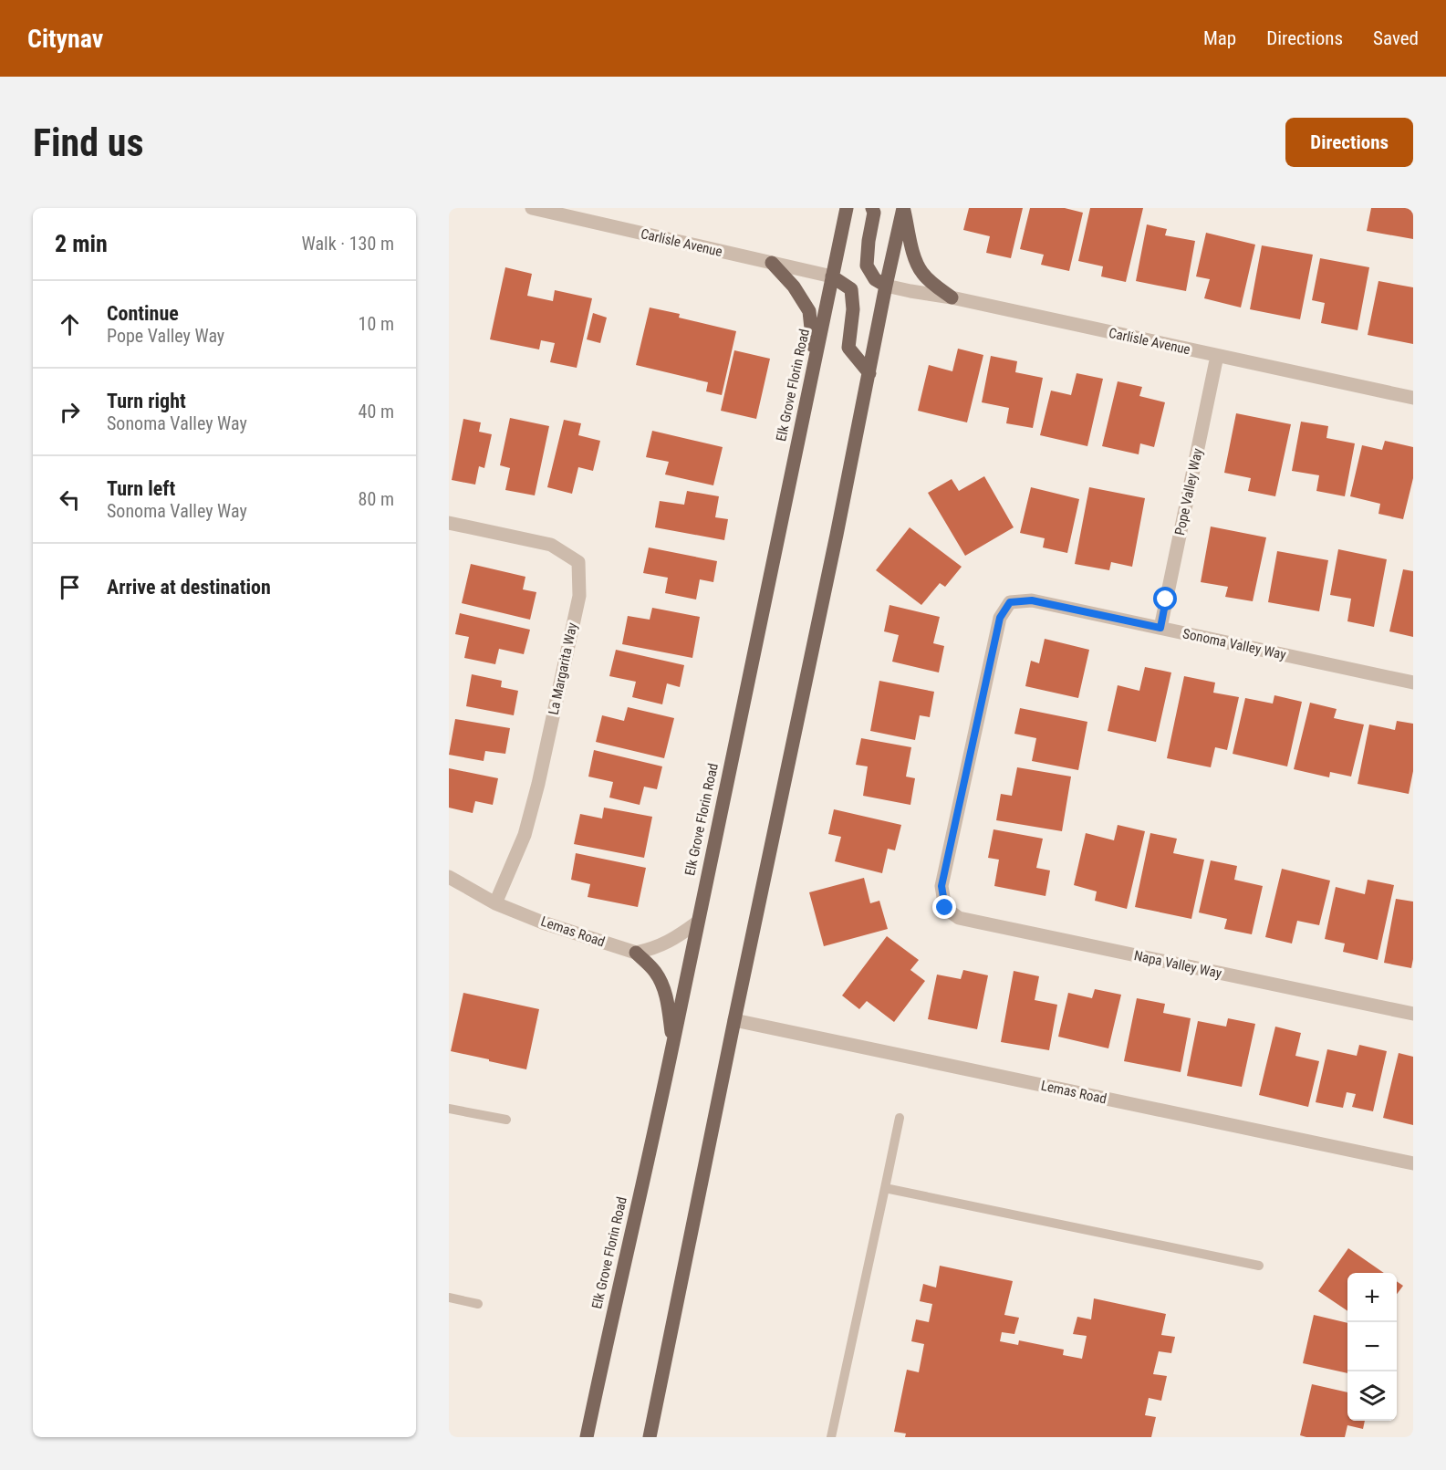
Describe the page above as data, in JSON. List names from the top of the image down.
{
  "streets": {
    "main road": ["Elk Grove Florin Road"],
    "street": [
      "Carlisle Avenue",
      "Pope Valley Way",
      "Sonoma Valley Way",
      "La Margarita Way",
      "Lemas Road",
      "Napa Valley Way"
    ]
  },
  "crossings": [
    ["Carlisle Avenue", "Elk Grove Florin Road"],
    ["Carlisle Avenue", "Pope Valley Way"],
    ["Pope Valley Way", "Sonoma Valley Way"],
    ["Sonoma Valley Way", "Napa Valley Way"],
    ["La Margarita Way", "Lemas Road"]
  ],
  "page": {
    "header": "Citynav",
    "nav": ["Map", "Directions", "Saved"],
    "buttons": "Directions",
    "title": "Find us",
    "heading": ["2 min", "Walk · 130 m"],
    "list": [
      ["Continue", "Pope Valley Way", "10 m"],
      ["Turn right", "Sonoma Valley Way", "40 m"],
      ["Turn left", "Sonoma Valley Way", "80 m"],
      "Arrive at destination"
    ],
    "map_buttons": ["+", "−"]
  }
}
